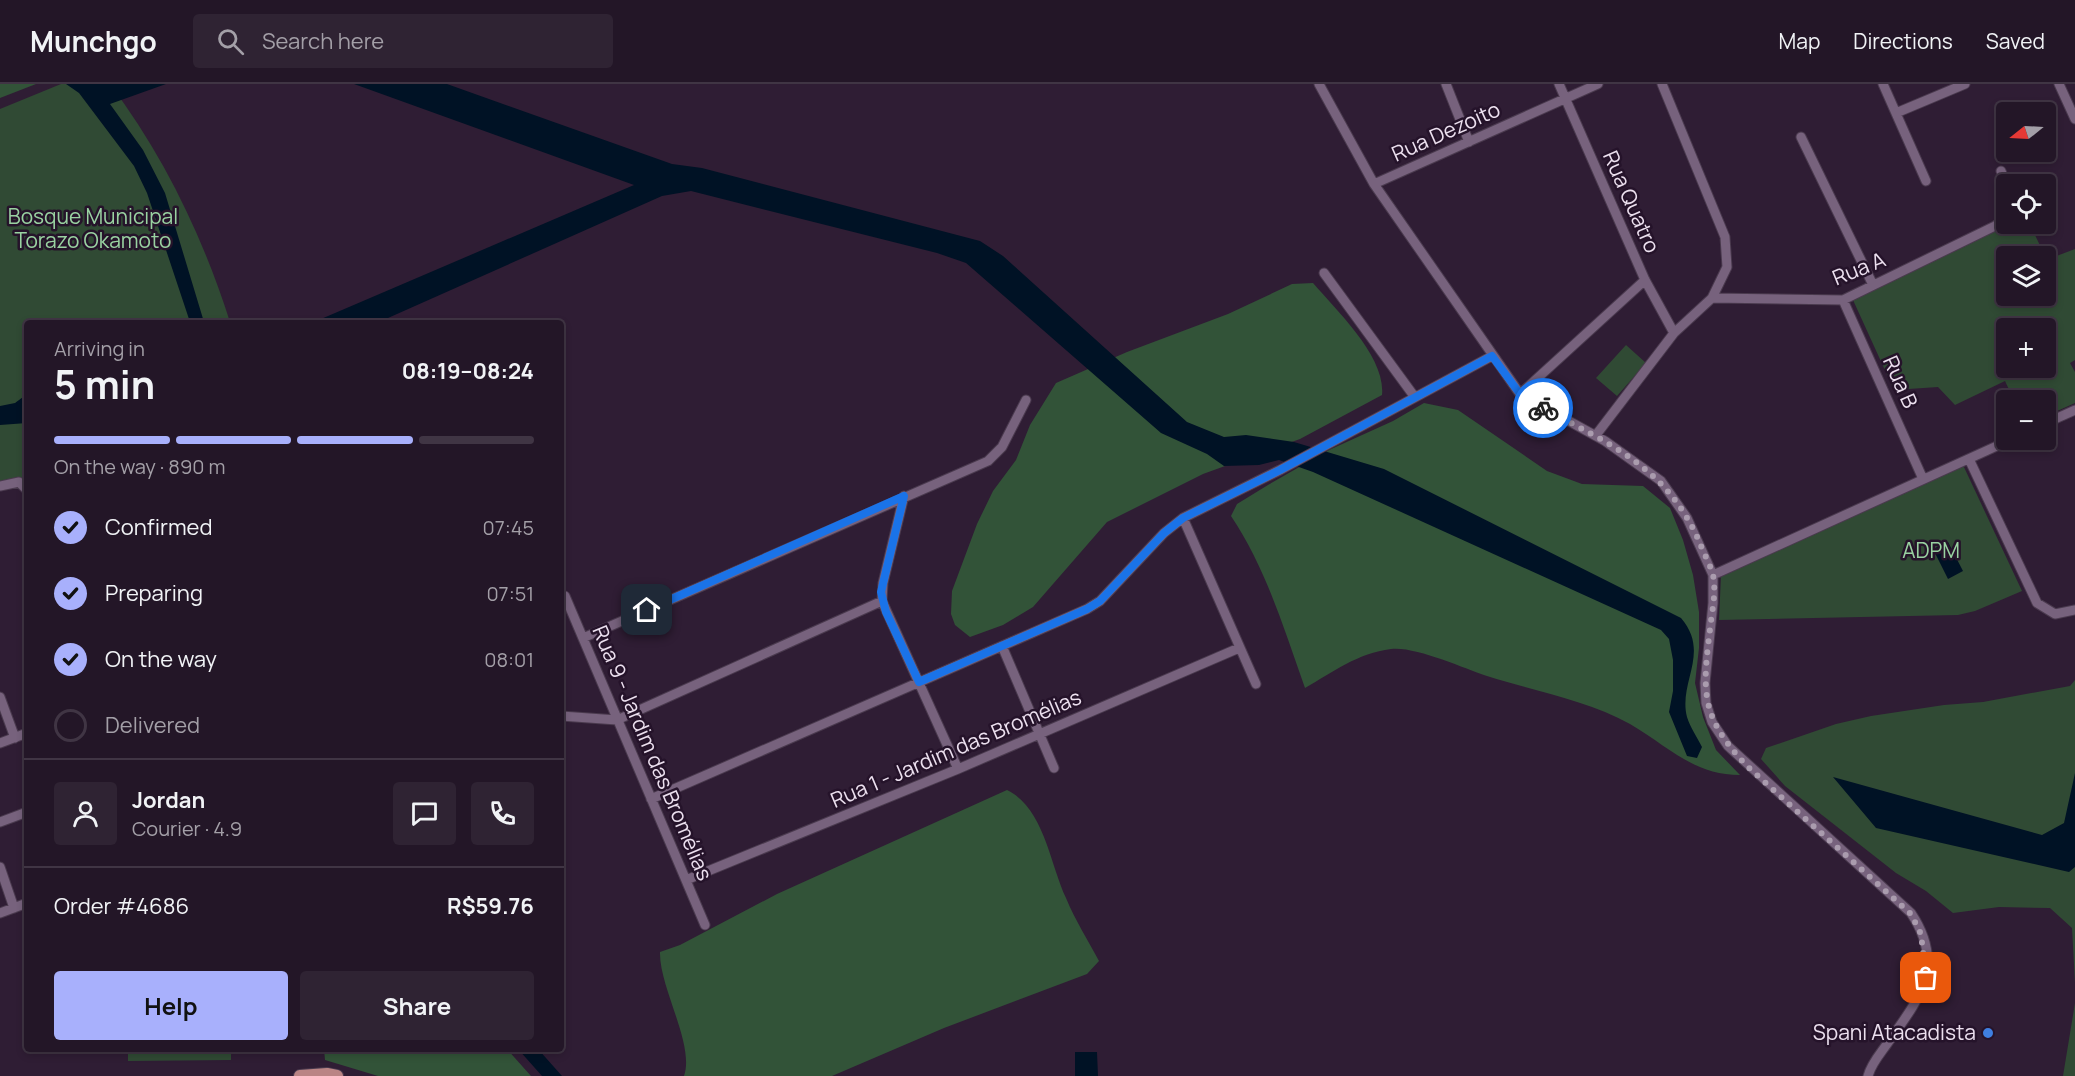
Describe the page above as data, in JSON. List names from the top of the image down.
{
  "streets": {
    "street": [
      "Rua Dezoito",
      "Rua Quatro",
      "Rua A",
      "Rua B",
      "Rua 1 - Jardim das Bromélias",
      "Rua 9 - Jardim das Bromélias"
    ]
  },
  "crossings": [
    ["Rua Dezoito", "Rua Quatro"],
    ["Rua A", "Rua B"],
    ["Rua 1 - Jardim das Bromélias", "Rua 9 - Jardim das Bromélias"]
  ],
  "parks": ["Bosque Municipal Torazo Okamoto", "ADPM"],
  "places": ["Spani Atacadista"],
  "north": "left",
  "page": {
    "header": "Munchgo",
    "search": "Search here",
    "nav": ["Map", "Directions", "Saved"],
    "map_buttons": ["+", "−"],
    "heading": ["5 min", "Arriving in", "08:19–08:24"],
    "panel": [
      "Jordan",
      "Courier · 4.9",
      "Order #4686",
      "R$59.76"
    ],
    "bar": "On the way · 890 m",
    "list": [
      ["Confirmed", "07:45"],
      ["Preparing", "07:51"],
      ["On the way", "08:01"],
      "Delivered"
    ],
    "buttons": ["Help", "Share"]
  }
}
